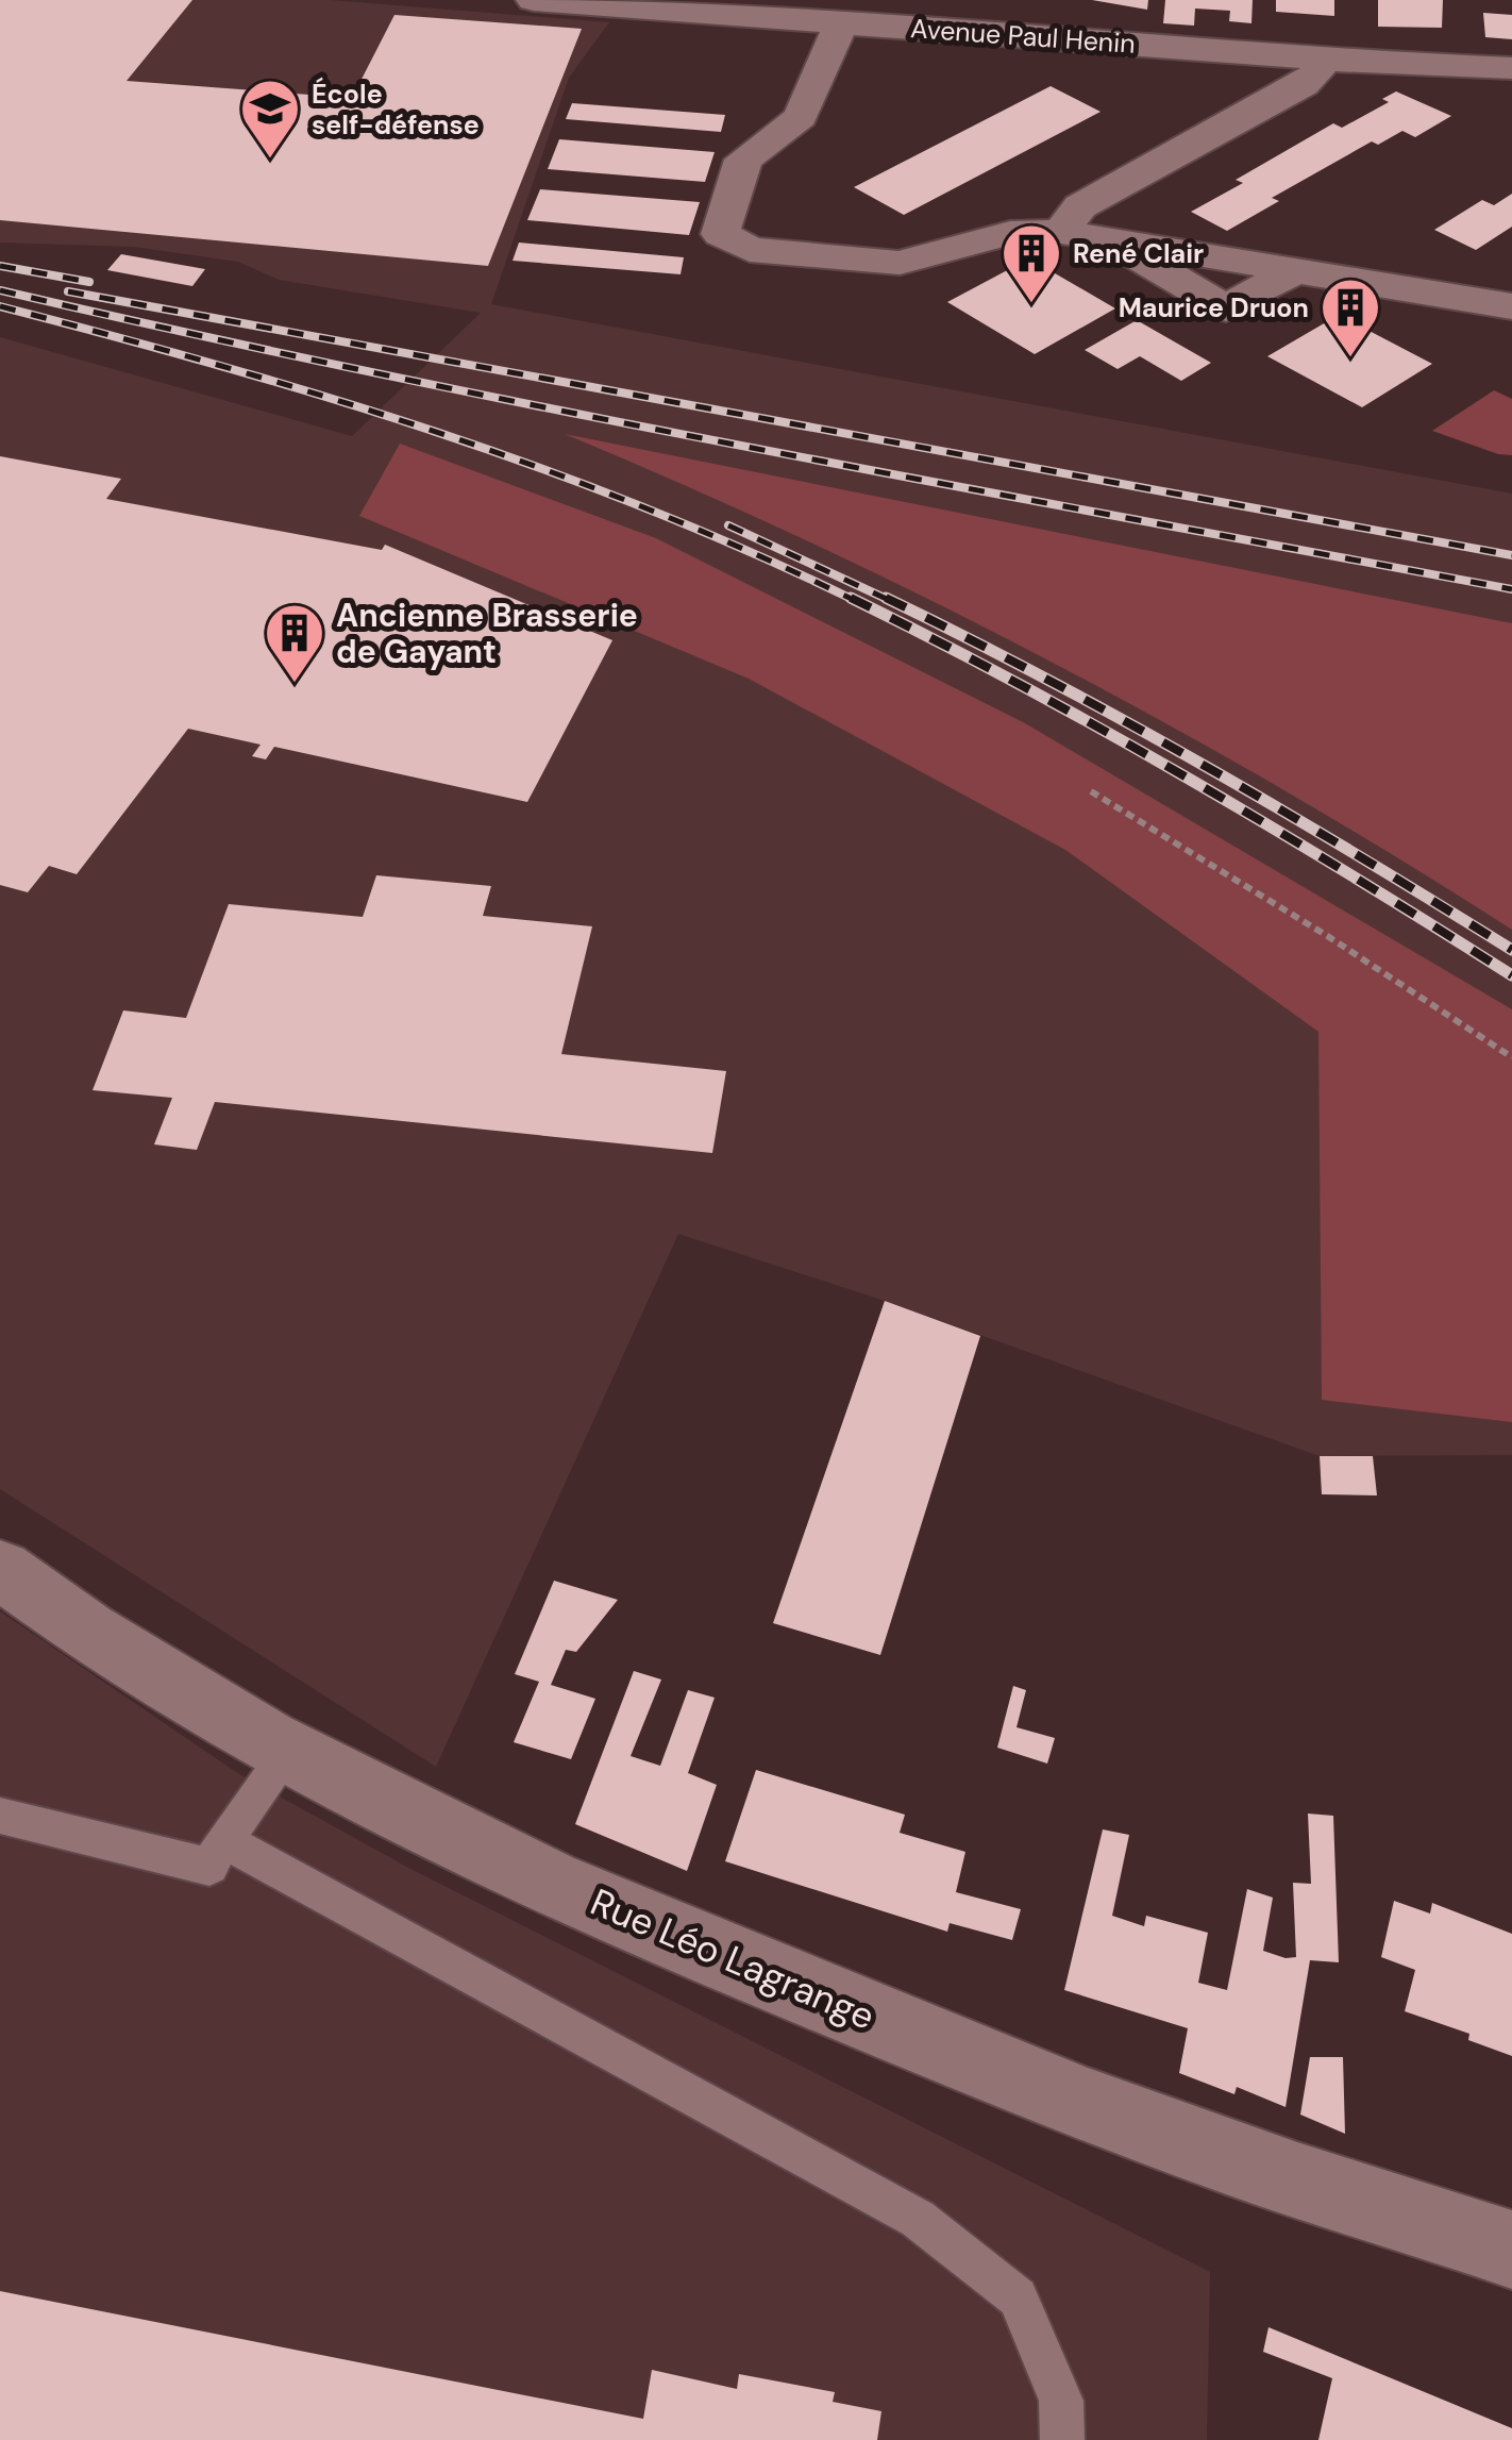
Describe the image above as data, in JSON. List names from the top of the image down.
{
  "streets": {
    "street": ["Avenue Paul Henin", "Rue Léo Lagrange"]
  },
  "places": {
    "school or university": ["École self-défense"],
    "building": ["René Clair", "Maurice Druon", "Ancienne Brasserie de Gayant"]
  }
}
